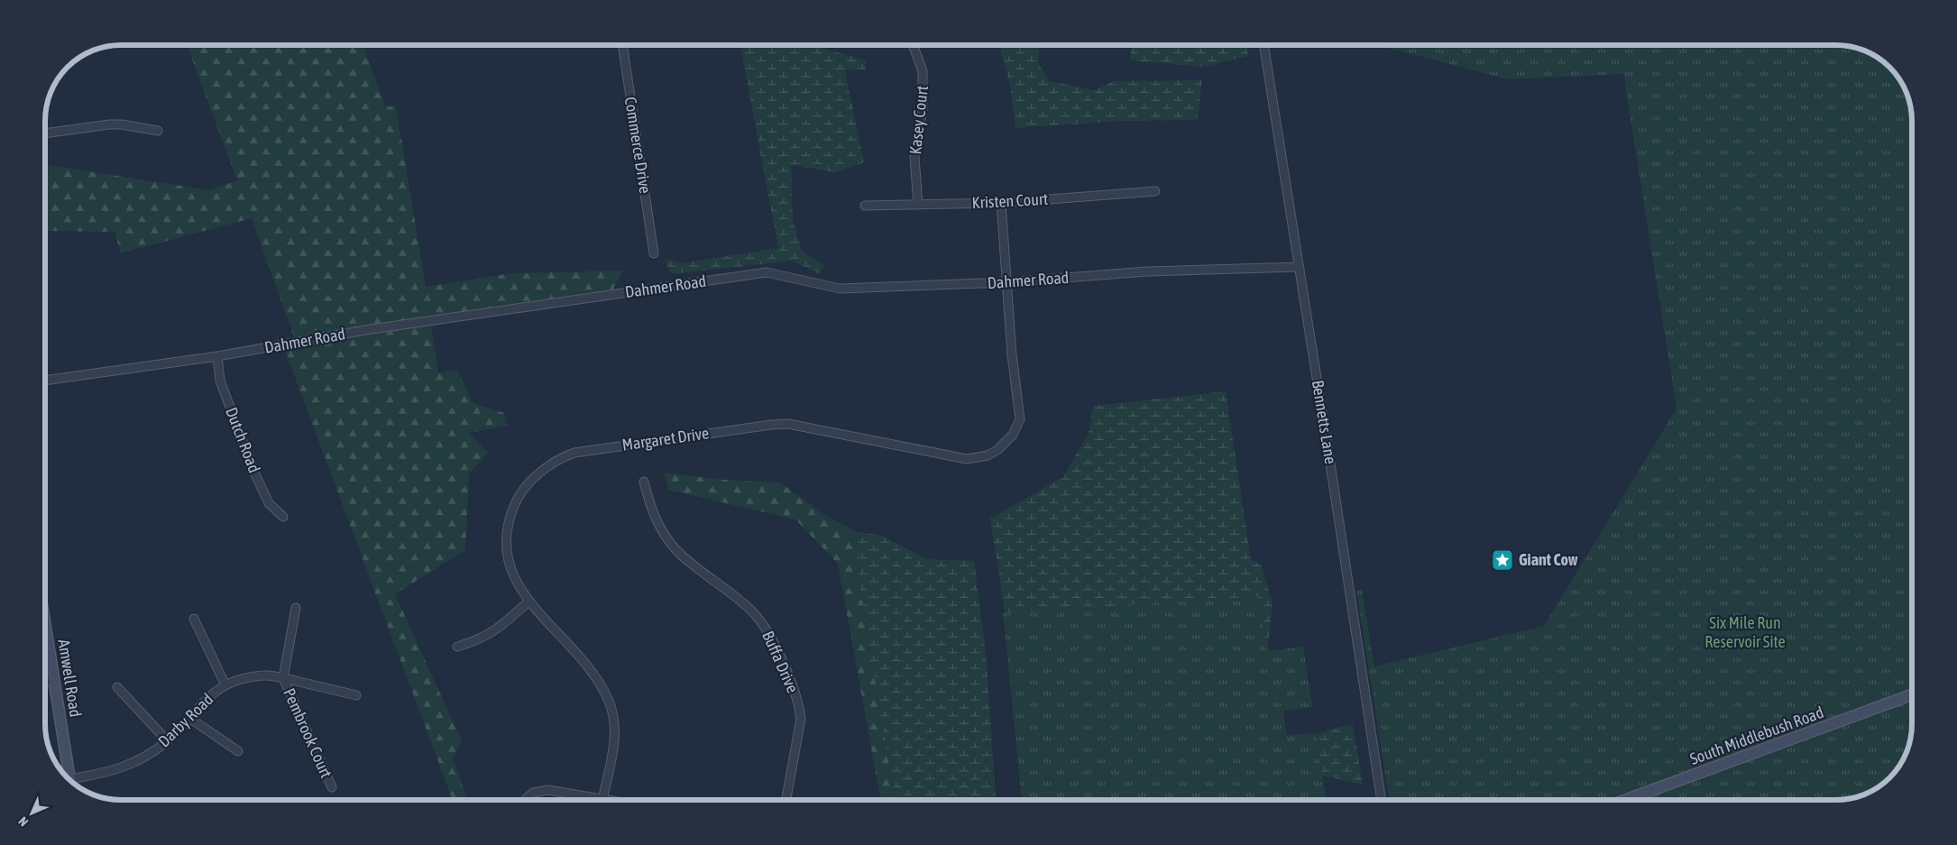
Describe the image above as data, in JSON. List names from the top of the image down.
{
  "streets": {
    "street": [
      "Kasey Court",
      "Commerce Drive",
      "Kristen Court",
      "Dahmer Road",
      "Bennetts Lane",
      "Margaret Drive",
      "Dutch Road",
      "Buffa Drive",
      "Amwell Road",
      "Darby Road",
      "Pembrook Court",
      "South Middlebush Road"
    ]
  },
  "crossings": [
    ["Kasey Court", "Kristen Court"],
    ["Kristen Court", "Margaret Drive"],
    ["Dahmer Road", "Bennetts Lane"],
    ["Dahmer Road", "Margaret Drive"],
    ["Dahmer Road", "Dutch Road"],
    ["Darby Road", "Pembrook Court"]
  ],
  "parks": ["Six Mile Run Reservoir Site"],
  "places": {
    "place": ["Giant Cow"]
  },
  "north": "bottom left"
}
